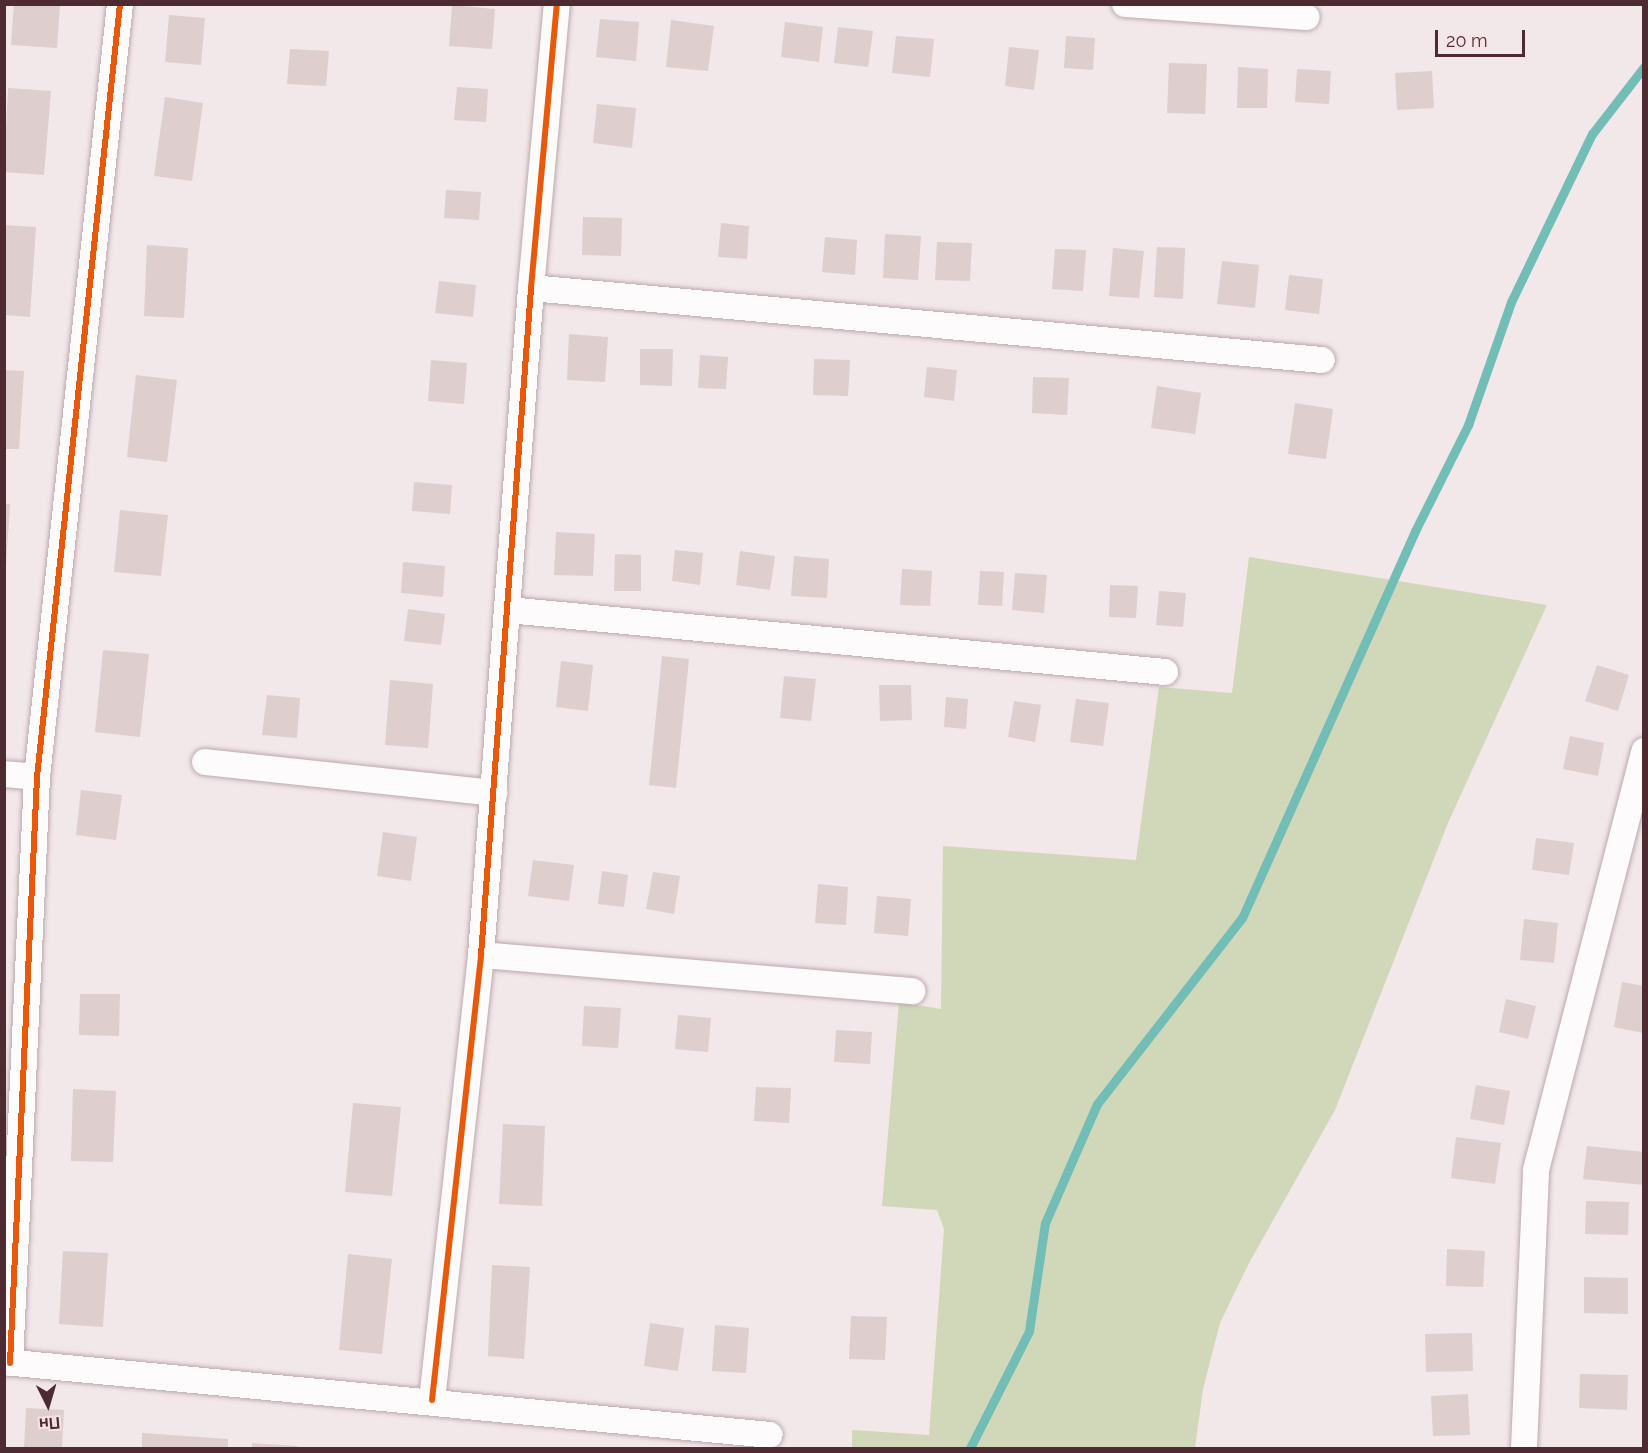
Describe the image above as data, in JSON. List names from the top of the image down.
{
  "scale_bar": "20 m",
  "north": "bottom"
}
